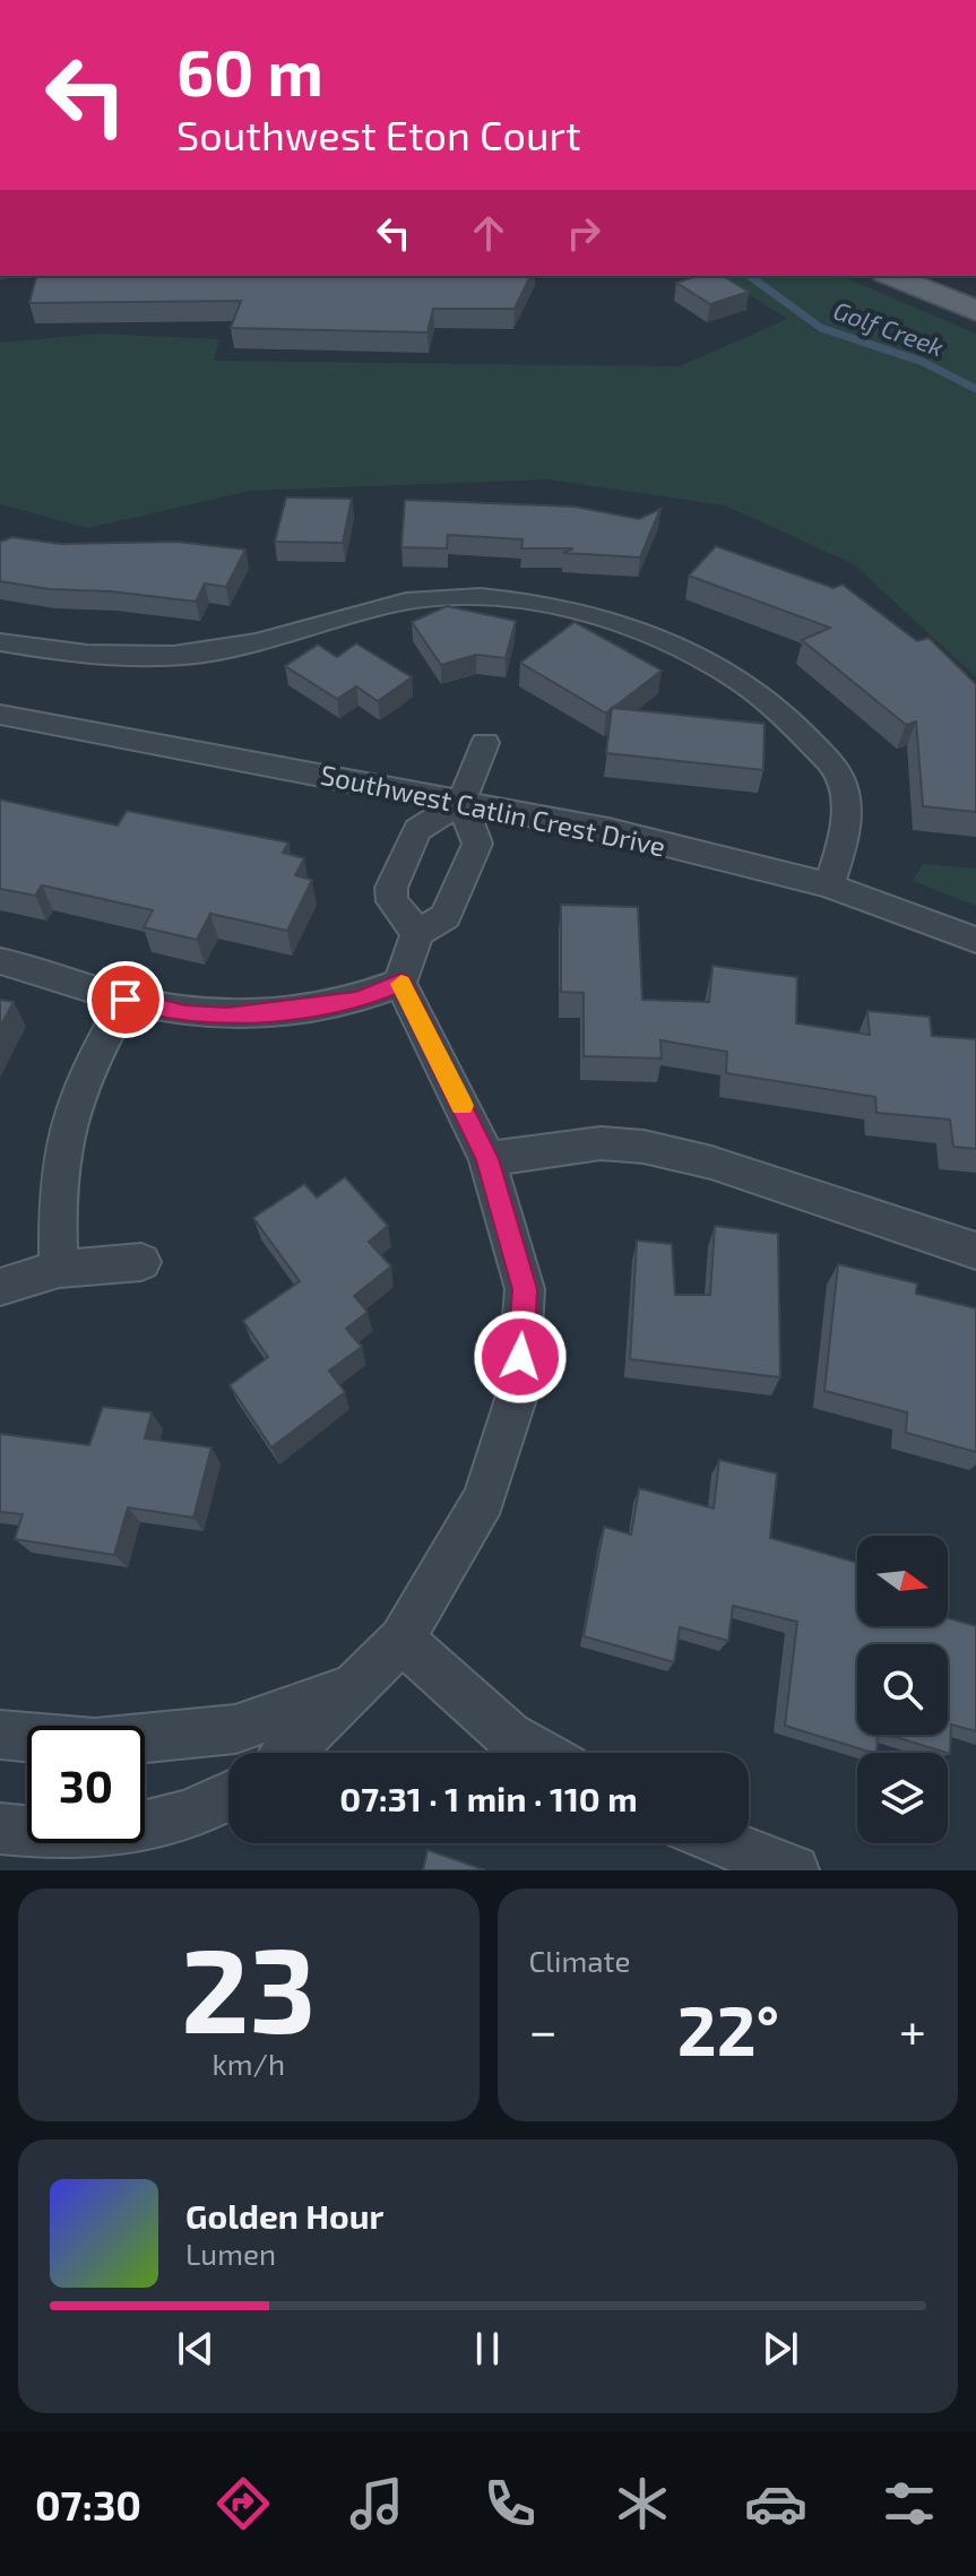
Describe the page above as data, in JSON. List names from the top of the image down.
{
  "streets": {
    "street": ["Southwest Catlin Crest Drive"]
  },
  "water": ["Golf Creek"],
  "north": "right",
  "page": {
    "turn": ["60 m", "Southwest Eton Court"],
    "limit": "30",
    "trip": "07:31 · 1 min · 110 m",
    "tile": [
      ["23", "km/h"],
      "Climate"
    ],
    "heat": ["−", "22°", "+"],
    "song": ["Golden Hour", "Lumen"],
    "tabs": "07:30"
  }
}
